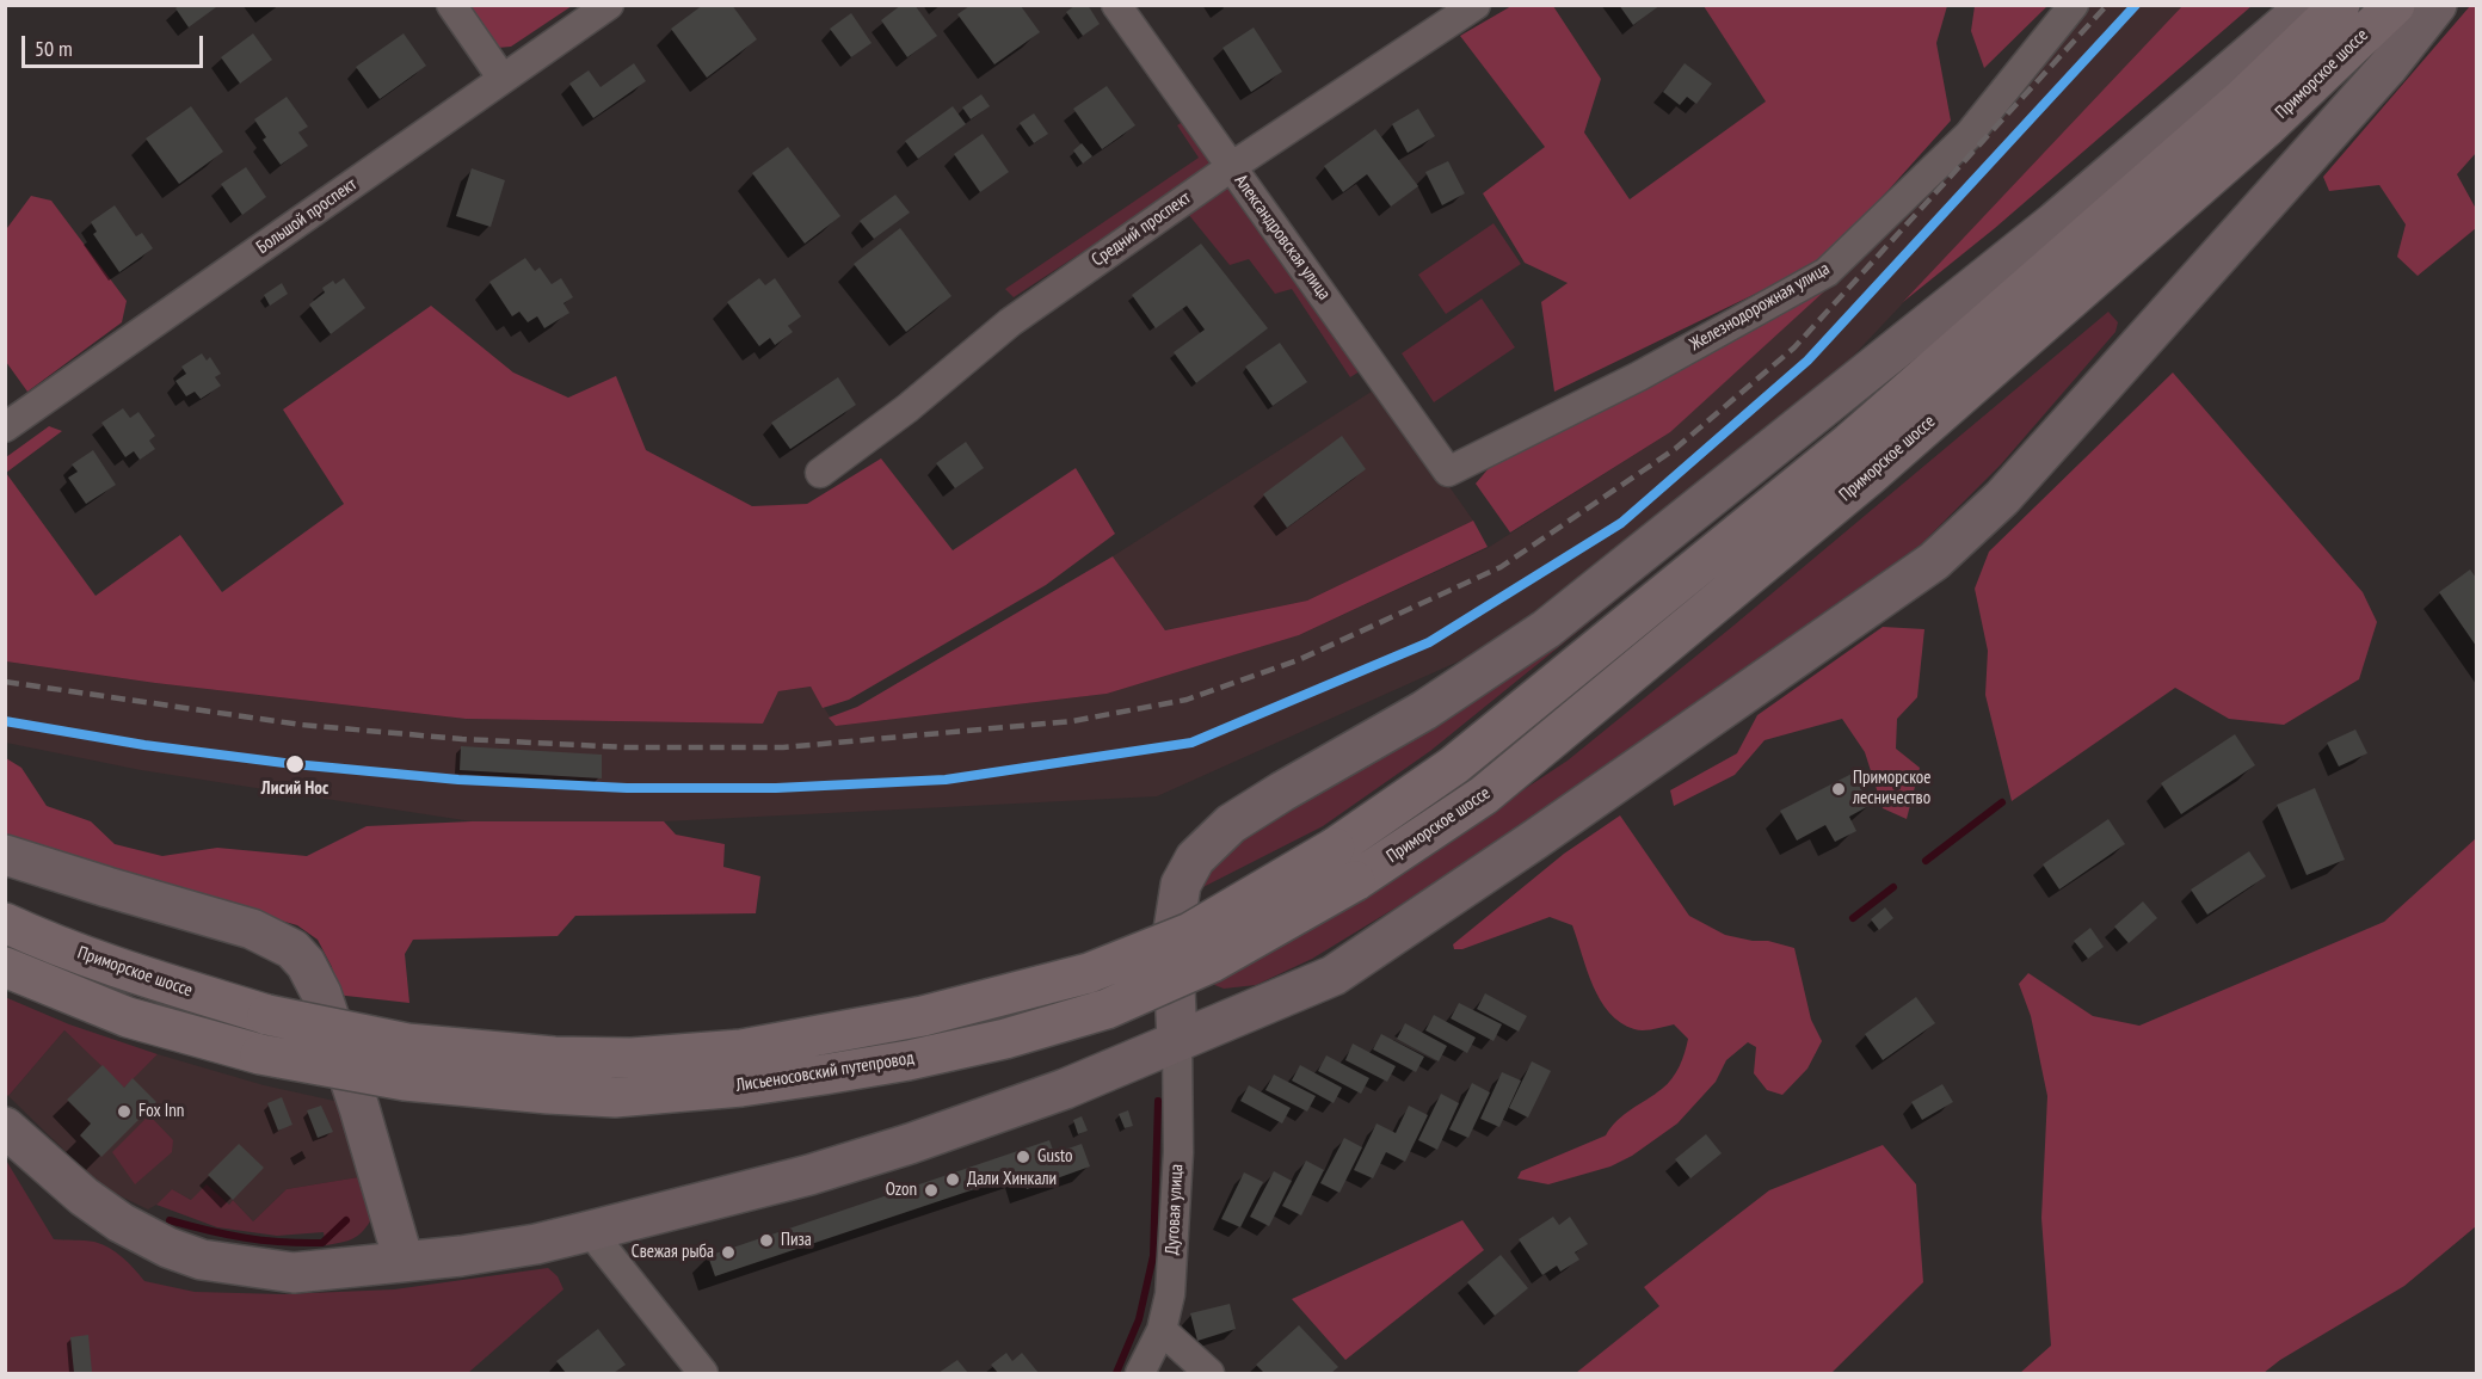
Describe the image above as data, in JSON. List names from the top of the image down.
{
  "streets": {
    "main road": ["Приморское шоссе", "Лисьеносовский путепровод"],
    "street": [
      "Большой проспект",
      "Средний проспект",
      "Александровская улица",
      "Железнодорожная улица",
      "Дуговая улица"
    ]
  },
  "crossings": [
    ["Приморское шоссе", "Лисьеносовский путепровод"],
    ["Средний проспект", "Александровская улица"],
    ["Александровская улица", "Железнодорожная улица"]
  ],
  "places": [
    "Лисий Нос",
    "Приморское лесничество",
    "Fox Inn",
    "Gusto",
    "Дали Хинкали",
    "Ozon",
    "Пиза",
    "Свежая рыба"
  ],
  "scale_bar": "50 m"
}
